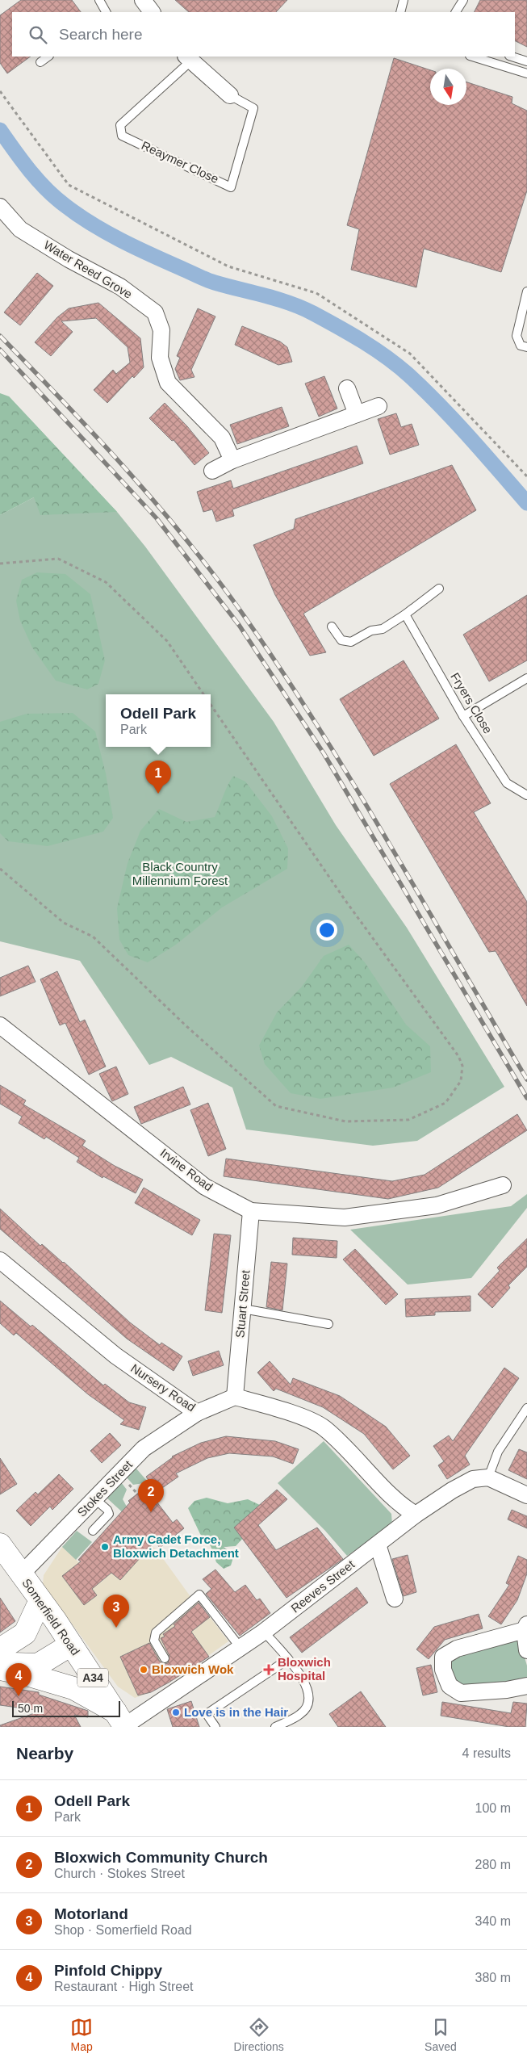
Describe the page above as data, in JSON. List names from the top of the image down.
{
  "streets": {
    "main road": ["Somerfield Road", "A34"],
    "street": [
      "Reaymer Close",
      "Water Reed Grove",
      "Irvine Road",
      "Stuart Street",
      "Nursery Road",
      "Stokes Street",
      "Reeves Street"
    ],
    "lane": ["Fryers Close"]
  },
  "crossings": [
    ["Irvine Road", "Stuart Street"],
    ["Stuart Street", "Nursery Road"],
    ["Nursery Road", "Stokes Street"],
    ["Stokes Street", "Somerfield Road"],
    ["Reeves Street", "Somerfield Road"]
  ],
  "parks": ["Black Country Millennium Forest"],
  "places": {
    "other": ["Army Cadet Force, Bloxwich Detachment", "Bloxwich Wok", "Love is in the Hair"],
    "health": ["Bloxwich Hospital"]
  },
  "scale_bar": "50 m",
  "north": "bottom",
  "page": {
    "search": "Search here",
    "popup": ["Odell Park", "Park"],
    "pins": [
      "1",
      "2",
      "3",
      "4"
    ],
    "scale": "50 m",
    "heading": ["Nearby", "4 results"],
    "list": [
      {
        "mark": "1",
        "name": "Odell Park",
        "note": "Park",
        "value": "100 m"
      },
      {
        "mark": "2",
        "name": "Bloxwich Community Church",
        "note": "Church · Stokes Street",
        "value": "280 m"
      },
      {
        "mark": "3",
        "name": "Motorland",
        "note": "Shop · Somerfield Road",
        "value": "340 m"
      },
      {
        "mark": "4",
        "name": "Pinfold Chippy",
        "note": "Restaurant · High Street",
        "value": "380 m"
      }
    ],
    "nav": ["Map", "Directions", "Saved"]
  }
}
